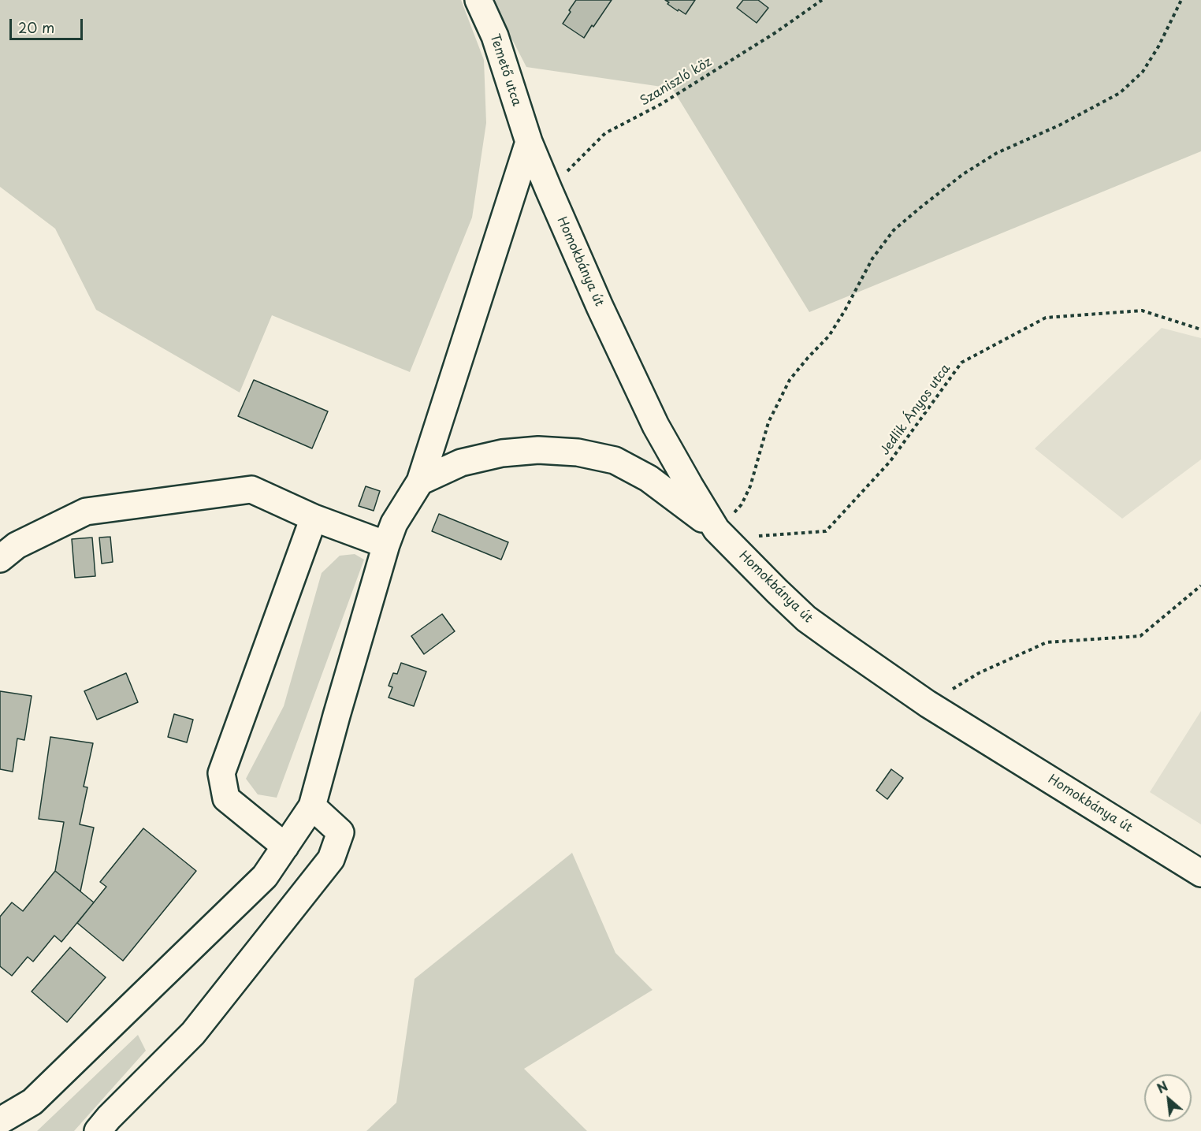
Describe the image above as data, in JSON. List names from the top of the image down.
{
  "streets": {
    "street": ["Temető utca", "Homokbánya út"],
    "path": ["Szaniszló köz", "Jedlik Ányos utca"]
  },
  "crossings": [
    ["Temető utca", "Homokbánya út"],
    ["Szaniszló köz", "Homokbánya út"]
  ],
  "scale_bar": "20 m",
  "north": "top left"
}
